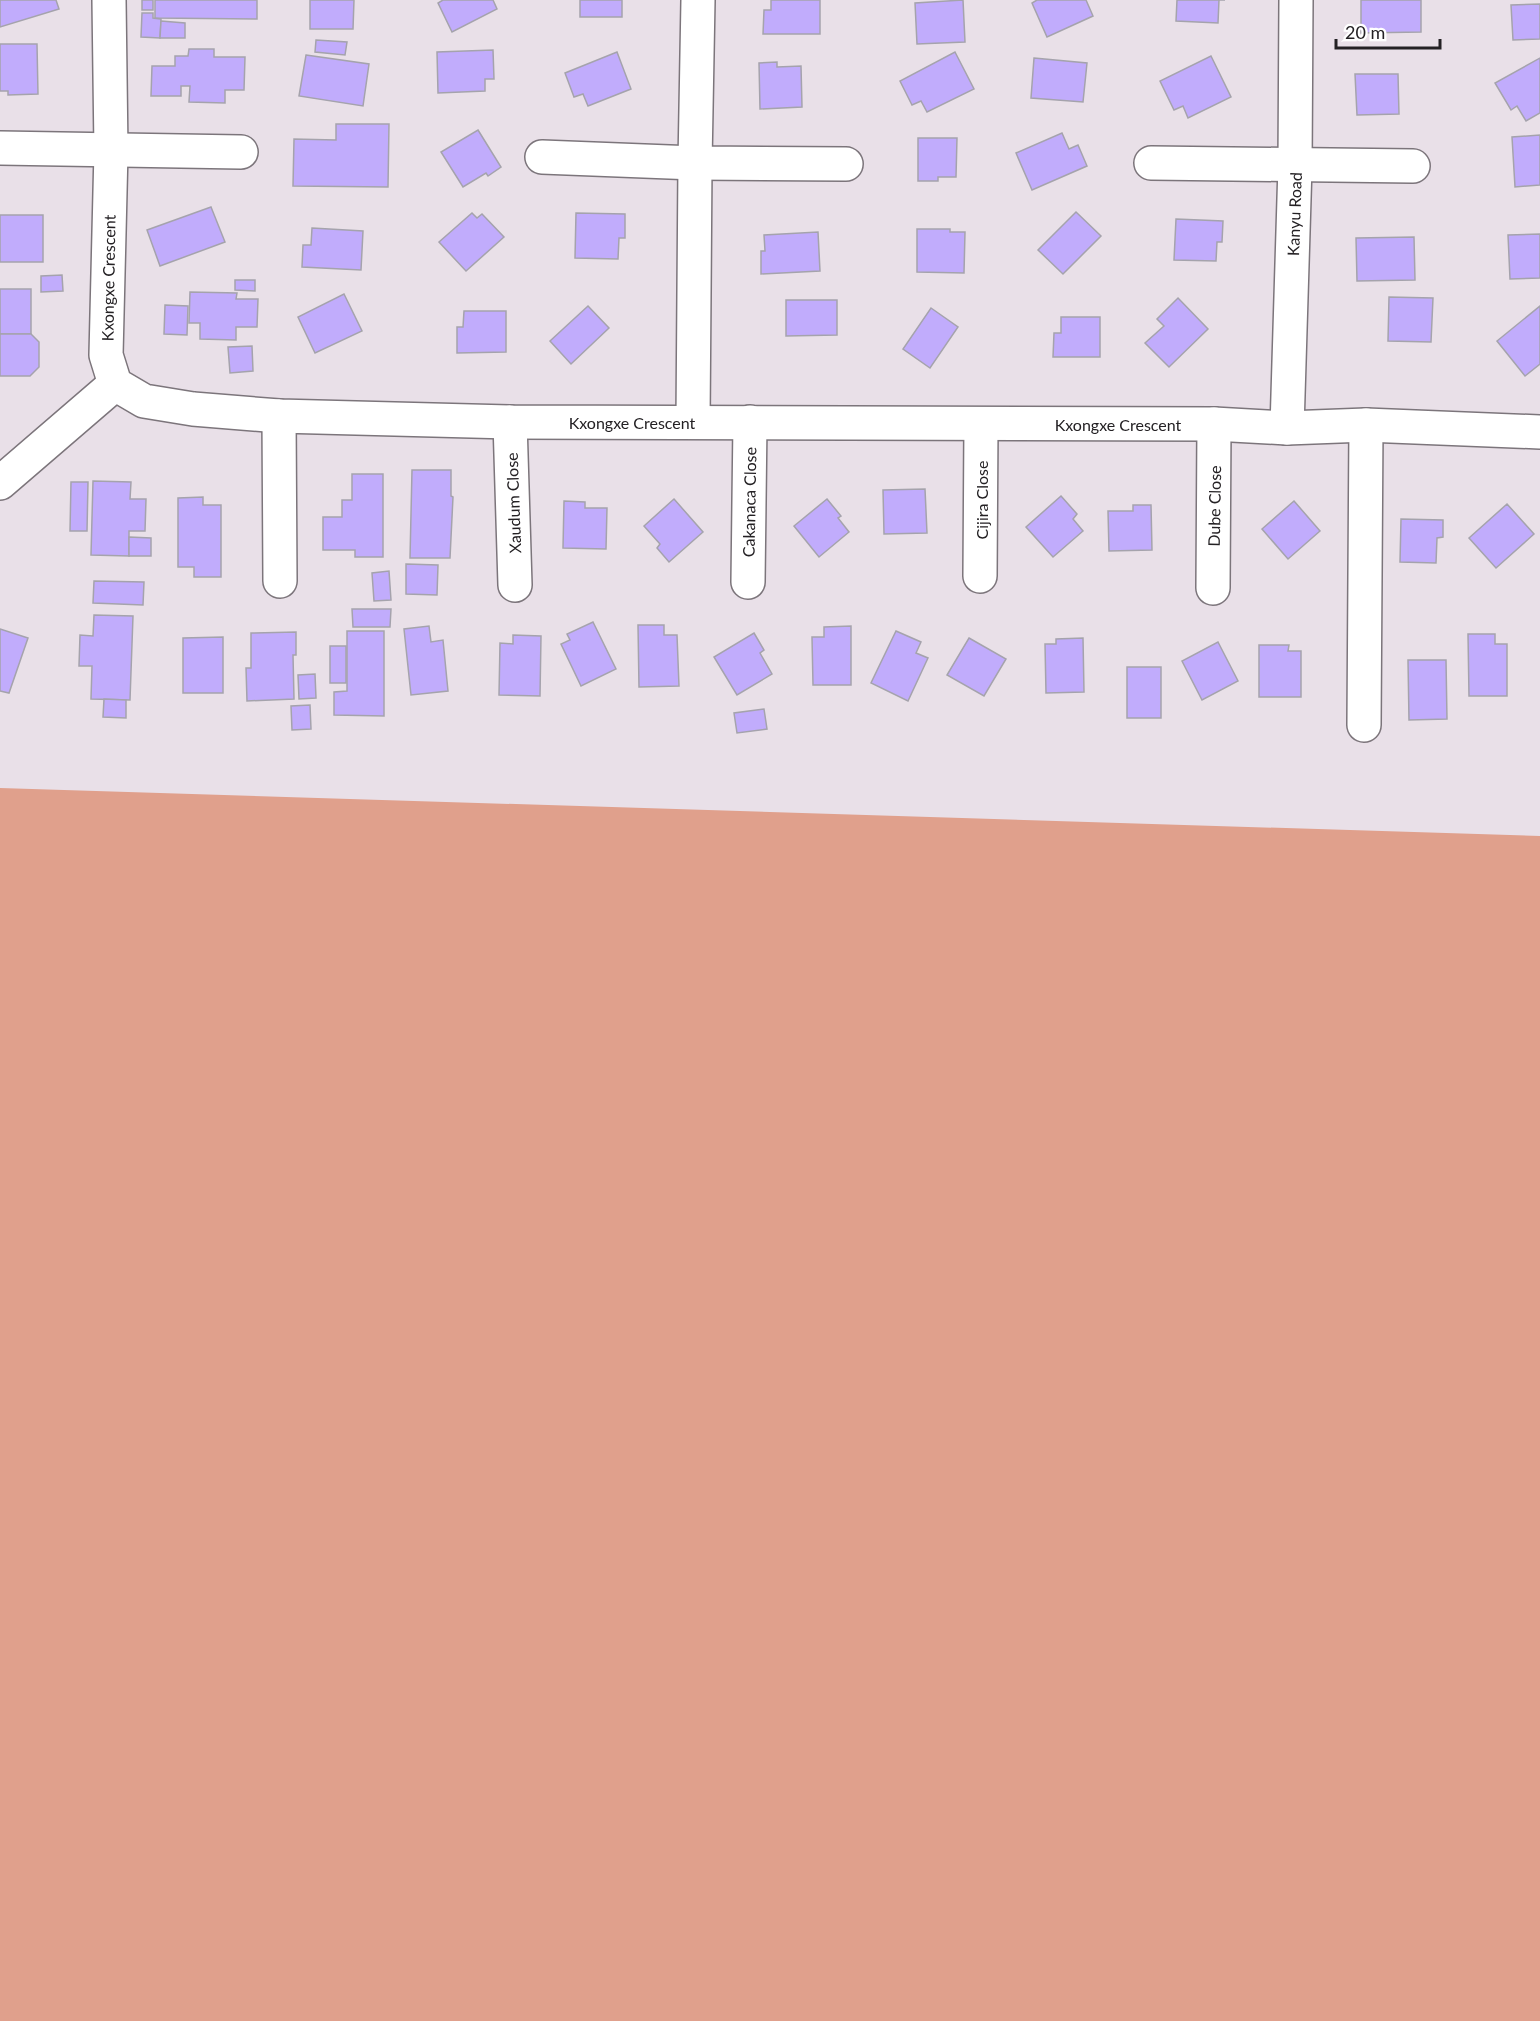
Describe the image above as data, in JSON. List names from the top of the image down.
{
  "streets": {
    "street": [
      "Kanyu Road",
      "Kxongxe Crescent",
      "Cijira Close",
      "Cakanaca Close",
      "Xaudum Close",
      "Dube Close"
    ]
  },
  "crossings": [
    ["Kanyu Road", "Kxongxe Crescent"],
    ["Kxongxe Crescent", "Cijira Close"],
    ["Kxongxe Crescent", "Cakanaca Close"],
    ["Kxongxe Crescent", "Xaudum Close"],
    ["Kxongxe Crescent", "Dube Close"]
  ],
  "scale_bar": "20 m"
}
